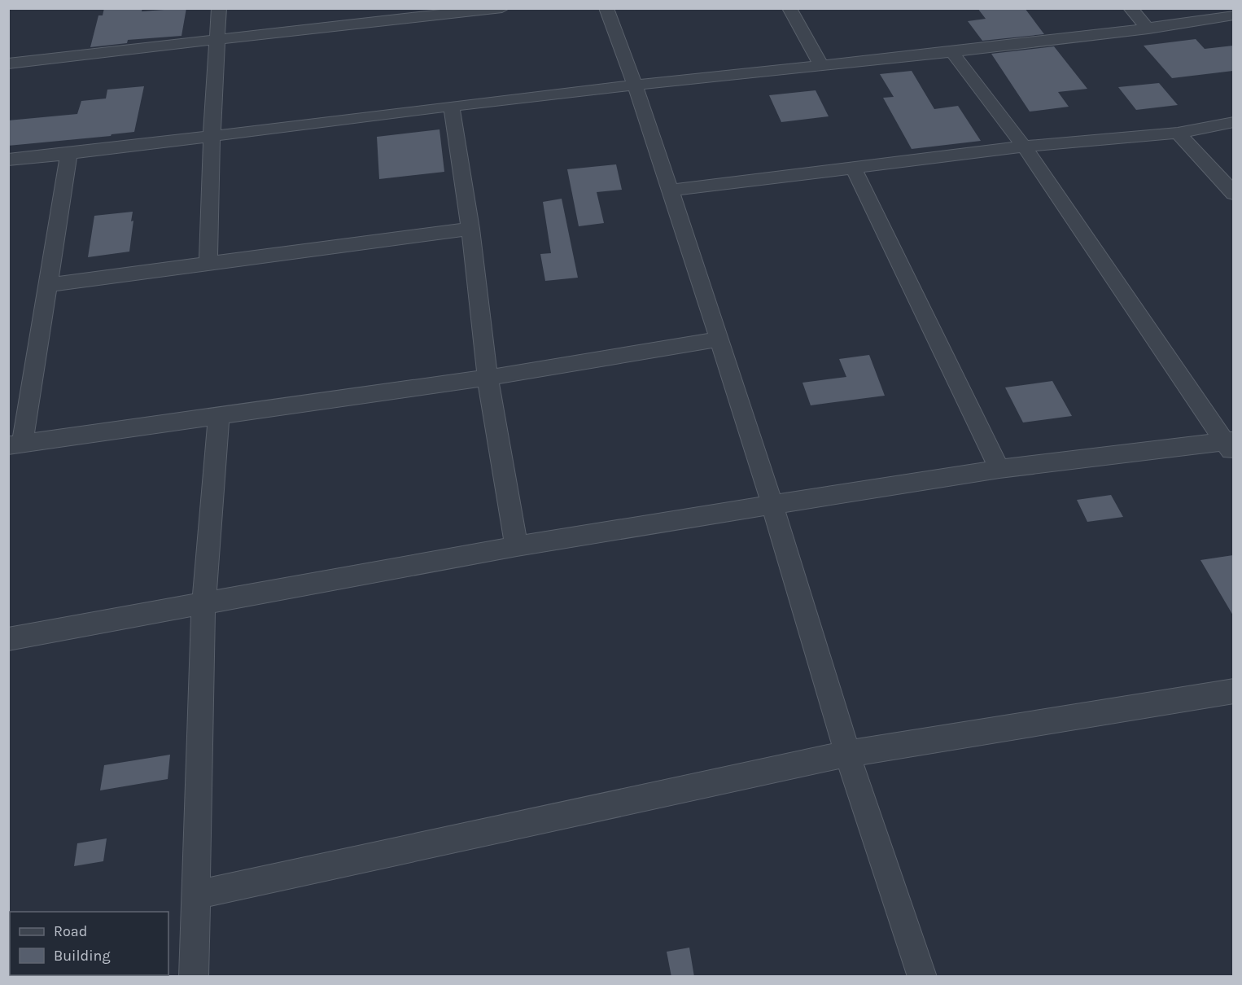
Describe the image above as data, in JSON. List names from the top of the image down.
{
  "legend": ["Road", "Building"]
}
